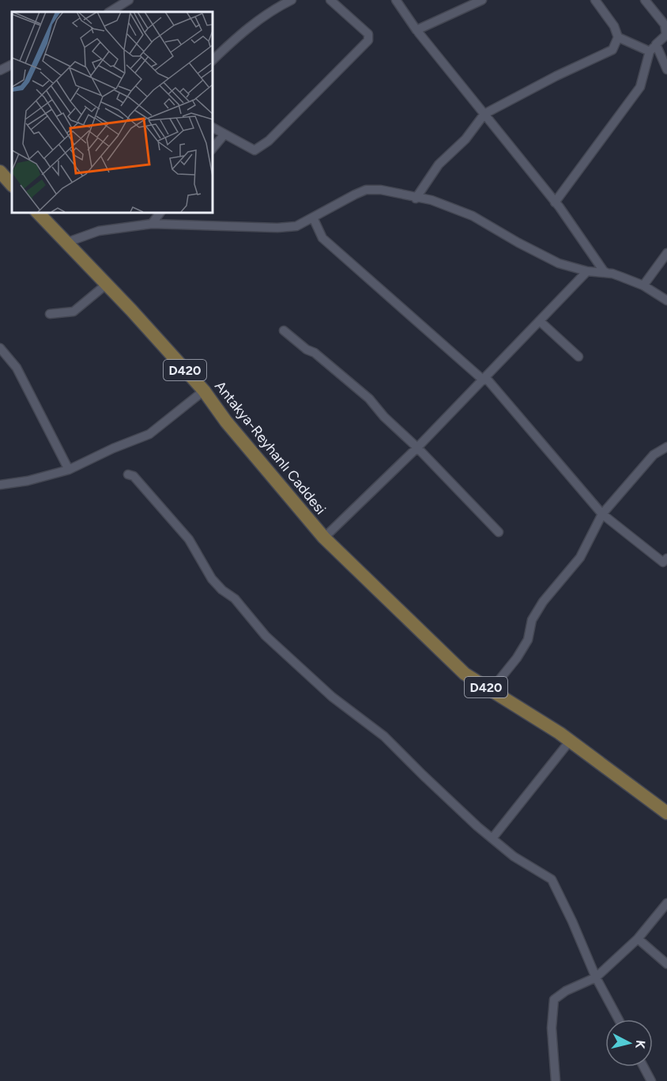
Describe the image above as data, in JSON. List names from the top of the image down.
{
  "streets": {
    "main road": ["D420", "Antakya-Reyhanlı Caddesi"]
  },
  "crossings": [
    ["D420", "Antakya-Reyhanlı Caddesi"]
  ],
  "north": "right"
}
